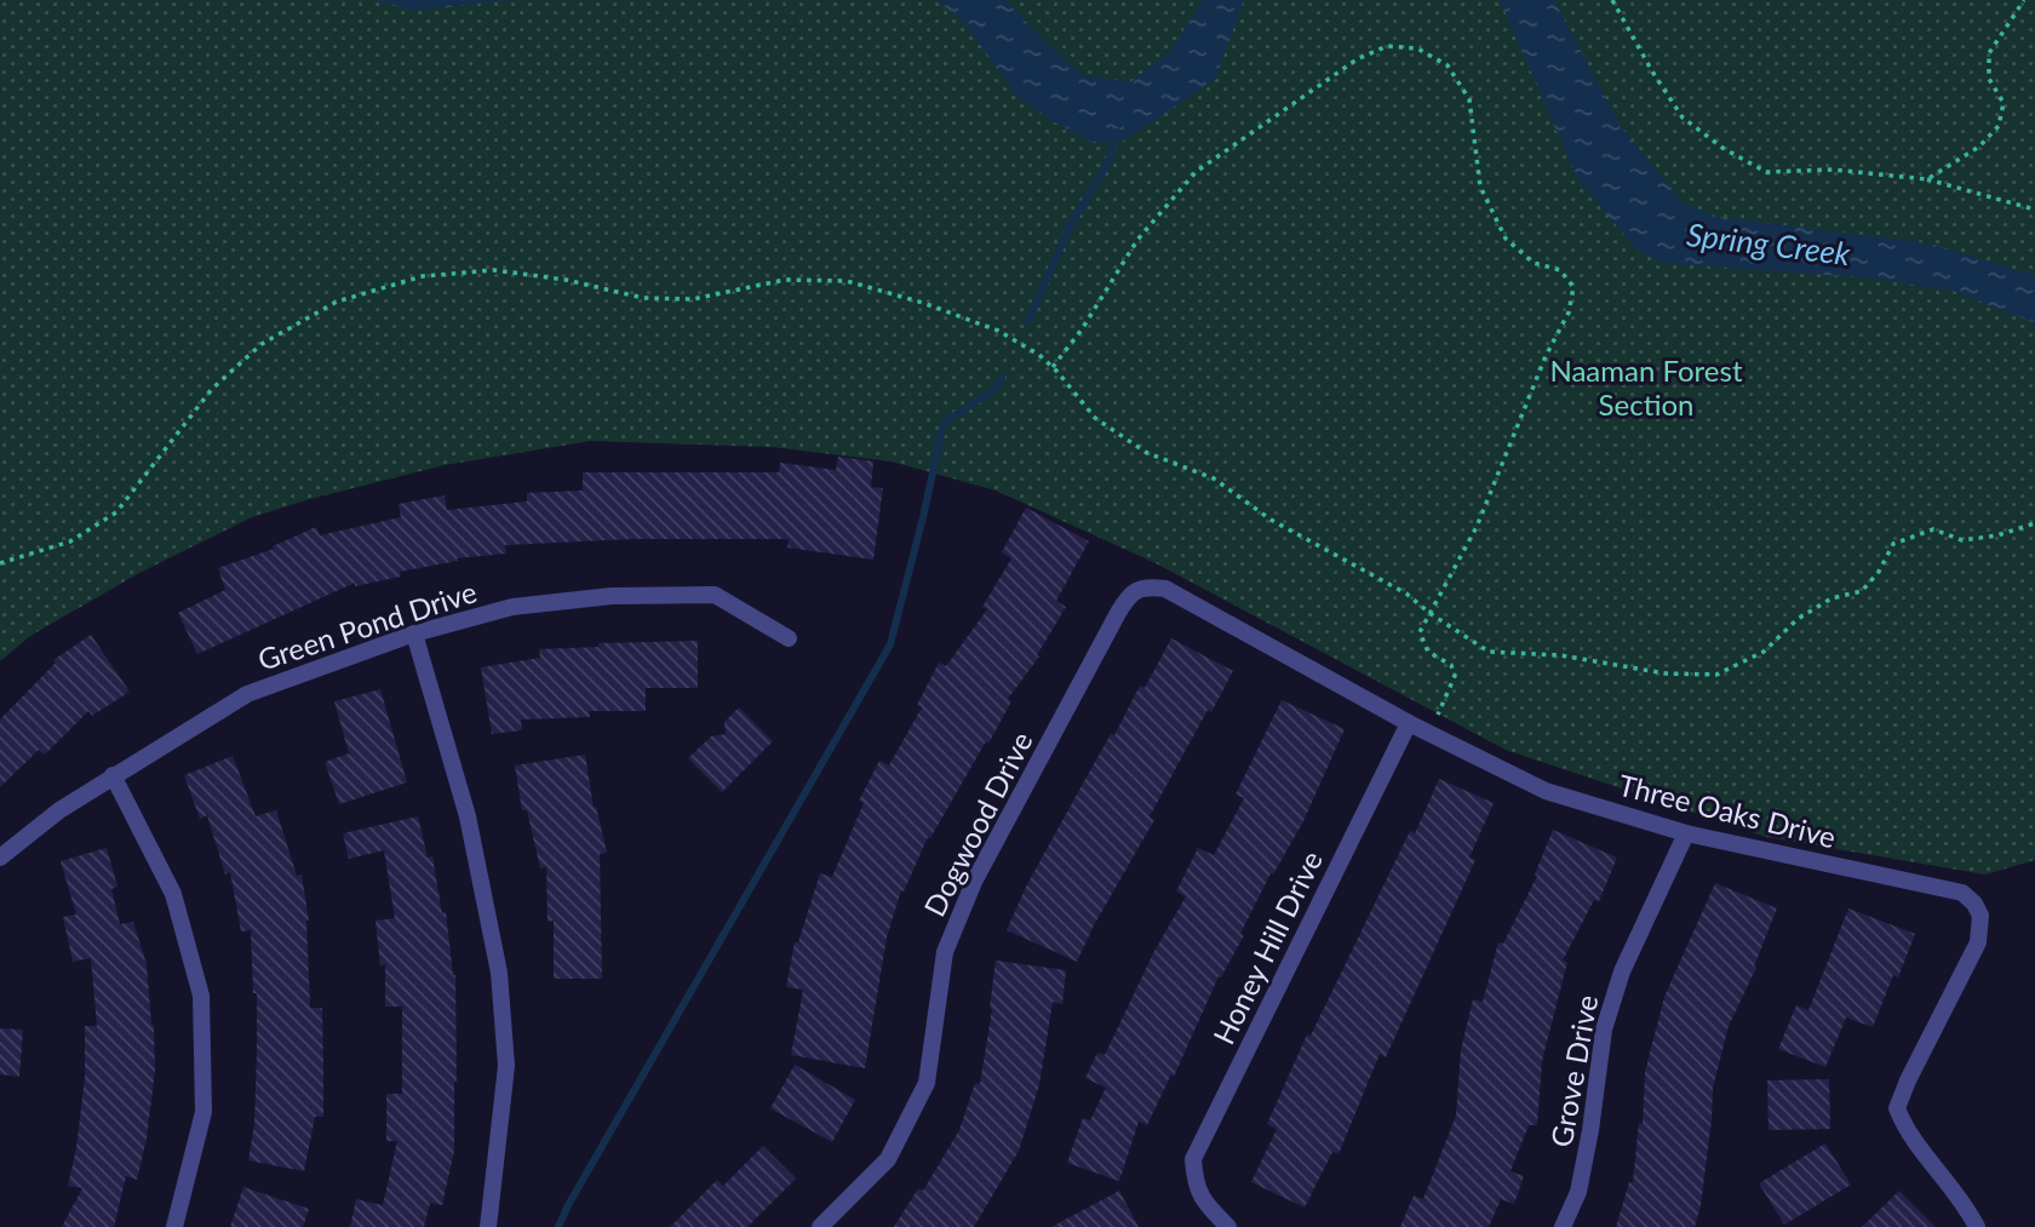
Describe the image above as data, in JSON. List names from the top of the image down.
{
  "streets": {
    "street": [
      "Green Pond Drive",
      "Three Oaks Drive",
      "Dogwood Drive",
      "Honey Hill Drive",
      "Grove Drive"
    ]
  },
  "crossings": [
    ["Three Oaks Drive", "Dogwood Drive"],
    ["Three Oaks Drive", "Honey Hill Drive"],
    ["Three Oaks Drive", "Grove Drive"]
  ],
  "water": ["Spring Creek"],
  "parks": ["Naaman Forest Section"]
}
